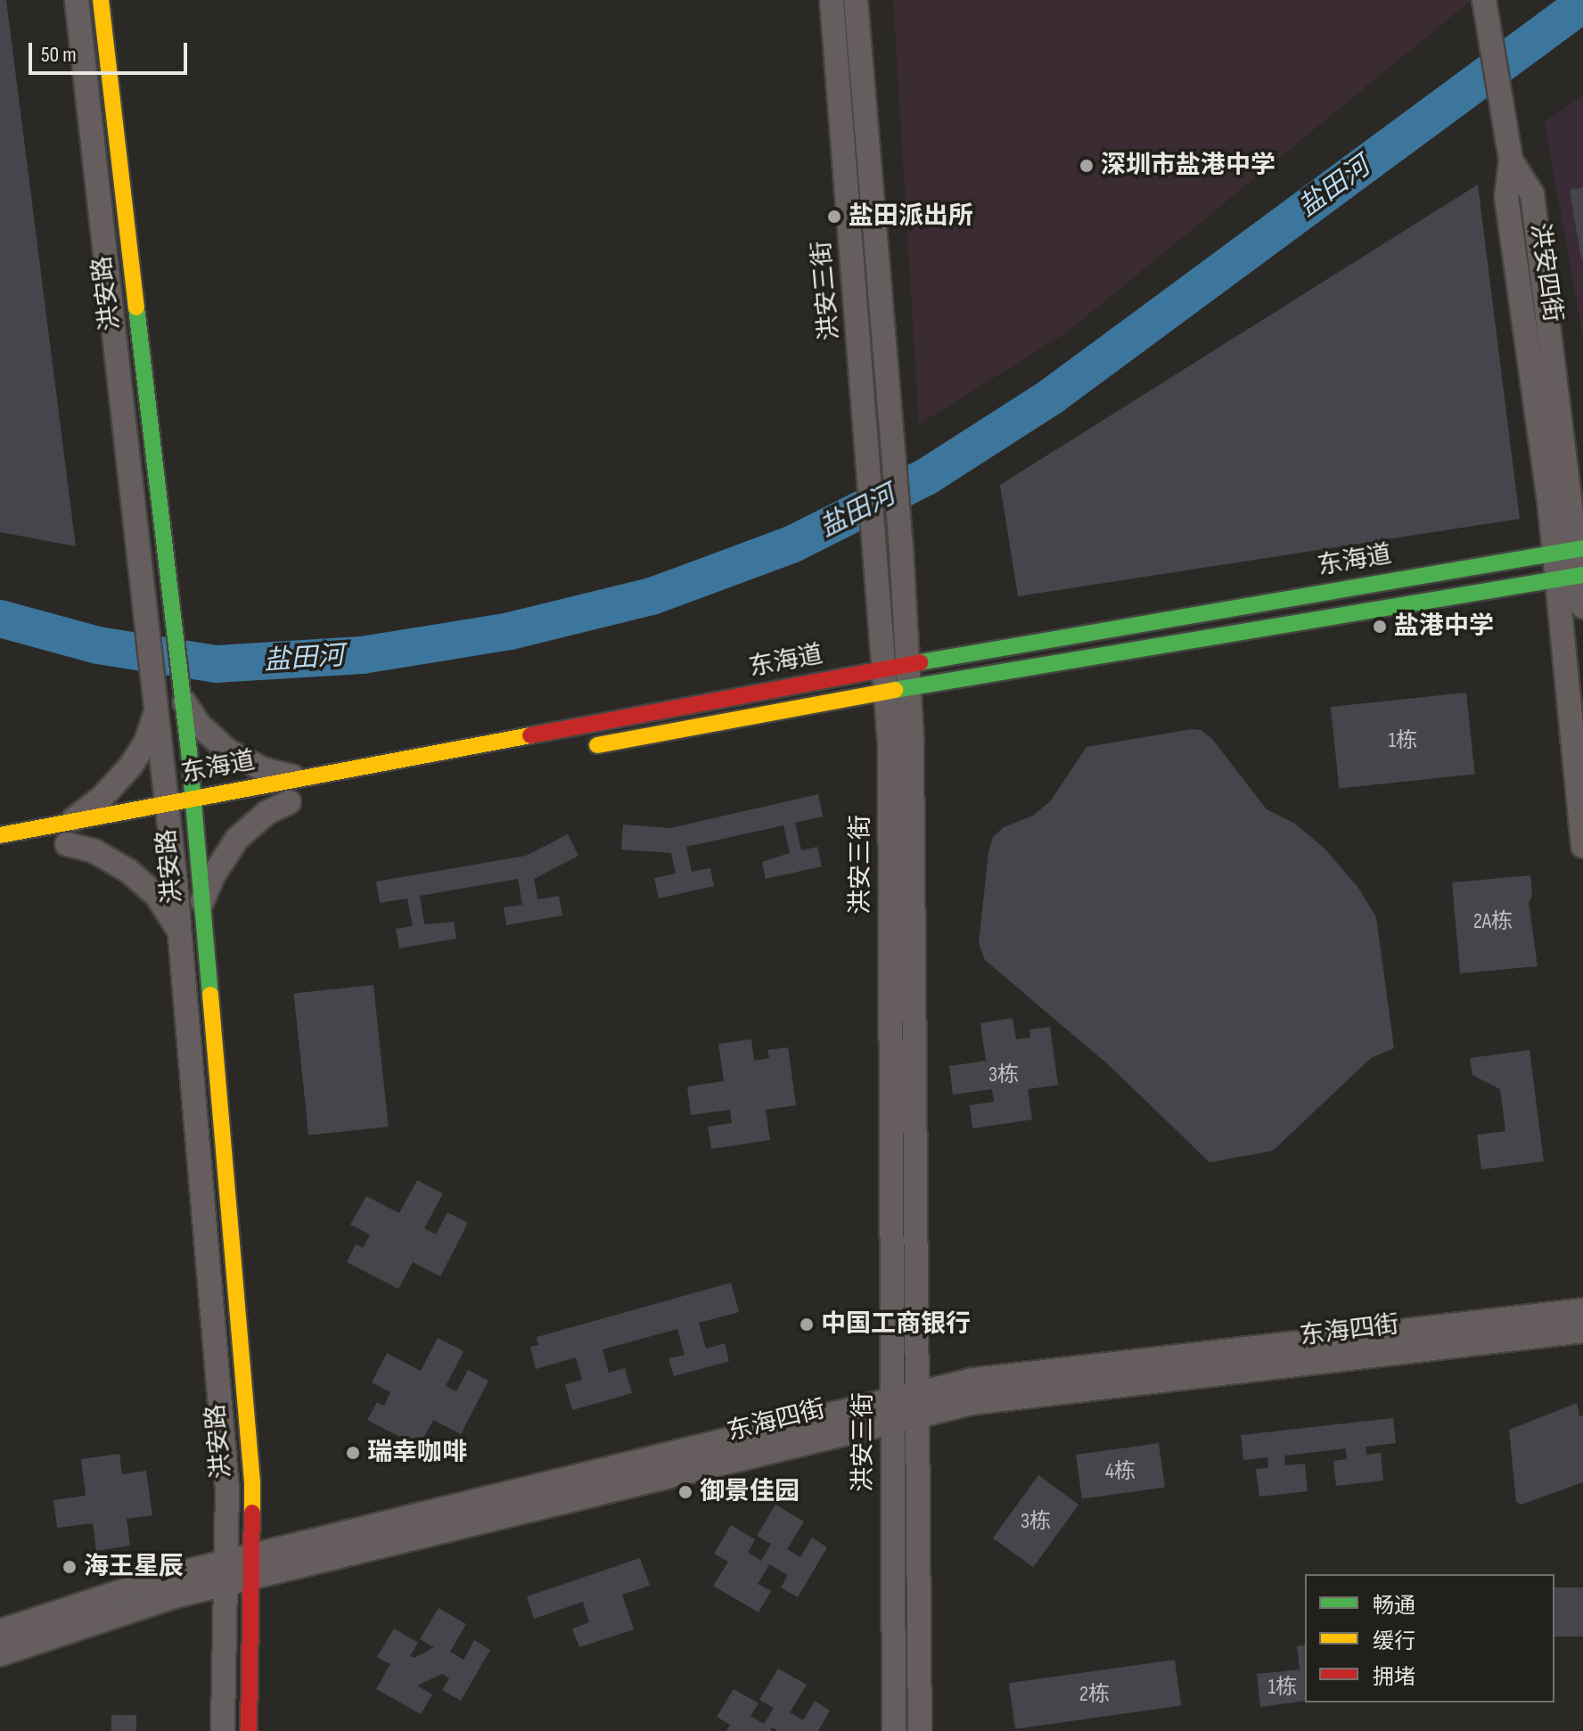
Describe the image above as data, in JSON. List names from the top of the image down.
{
  "streets": {
    "street": [
      "洪安四街",
      "洪安三街",
      "洪安路",
      "东海道",
      "东海四街"
    ]
  },
  "crossings": [
    ["洪安四街", "东海道"],
    ["洪安三街", "东海道"],
    ["洪安三街", "东海四街"],
    ["洪安路", "东海道"],
    ["洪安路", "东海四街"]
  ],
  "water": ["盐田河"],
  "places": [
    "深圳市盐港中学",
    "盐田派出所",
    "盐港中学",
    "中国工商银行",
    "瑞幸咖啡",
    "御景佳园",
    "海王星辰"
  ],
  "house_numbers": [
    "1栋",
    "2A栋",
    "3栋",
    "4栋",
    "3栋",
    "1栋",
    "2栋"
  ],
  "legend": ["畅通", "缓行", "拥堵"],
  "scale_bar": "50 m"
}
